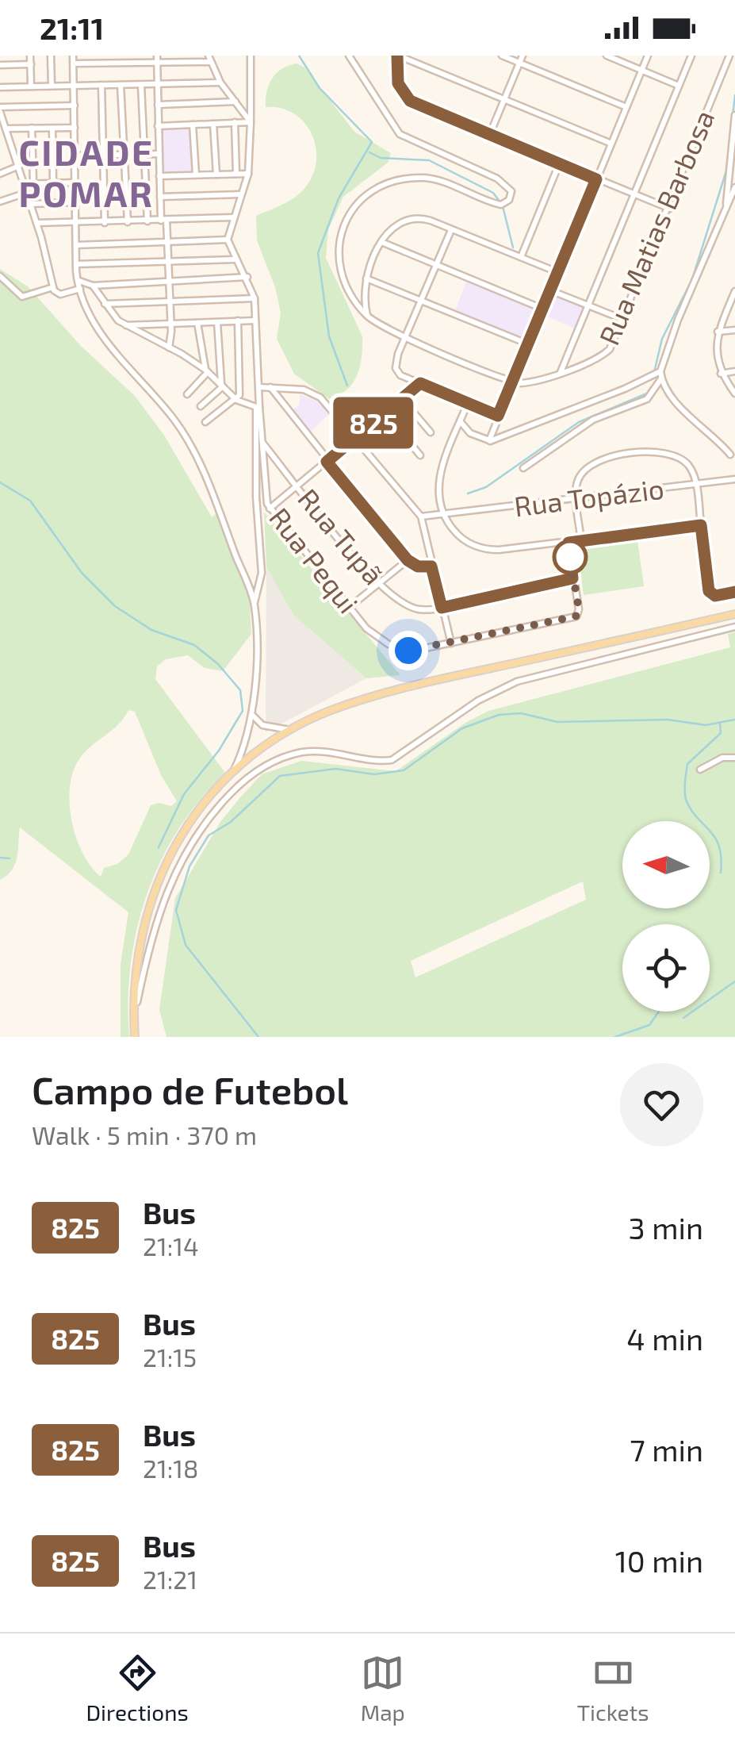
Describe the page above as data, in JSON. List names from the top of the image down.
{
  "streets": {
    "street": [
      "Rua Matias Barbosa",
      "Rua Topázio",
      "Rua Tupã",
      "Rua Pequi"
    ]
  },
  "crossings": [
    ["Rua Tupã", "Rua Pequi"]
  ],
  "districts": ["CIDADE POMAR"],
  "lines": ["bus line 825"],
  "north": "left",
  "page": {
    "status": "21:11",
    "on_map": "825",
    "heading": ["Campo de Futebol", "Walk · 5 min · 370 m"],
    "list": [
      {
        "mark": "825",
        "name": "Bus",
        "note": "21:14",
        "value": "3 min"
      },
      {
        "mark": "825",
        "name": "Bus",
        "note": "21:15",
        "value": "4 min"
      },
      {
        "mark": "825",
        "name": "Bus",
        "note": "21:18",
        "value": "7 min"
      },
      {
        "mark": "825",
        "name": "Bus",
        "note": "21:21",
        "value": "10 min"
      }
    ],
    "tabs": ["Directions", "Map", "Tickets"]
  }
}
